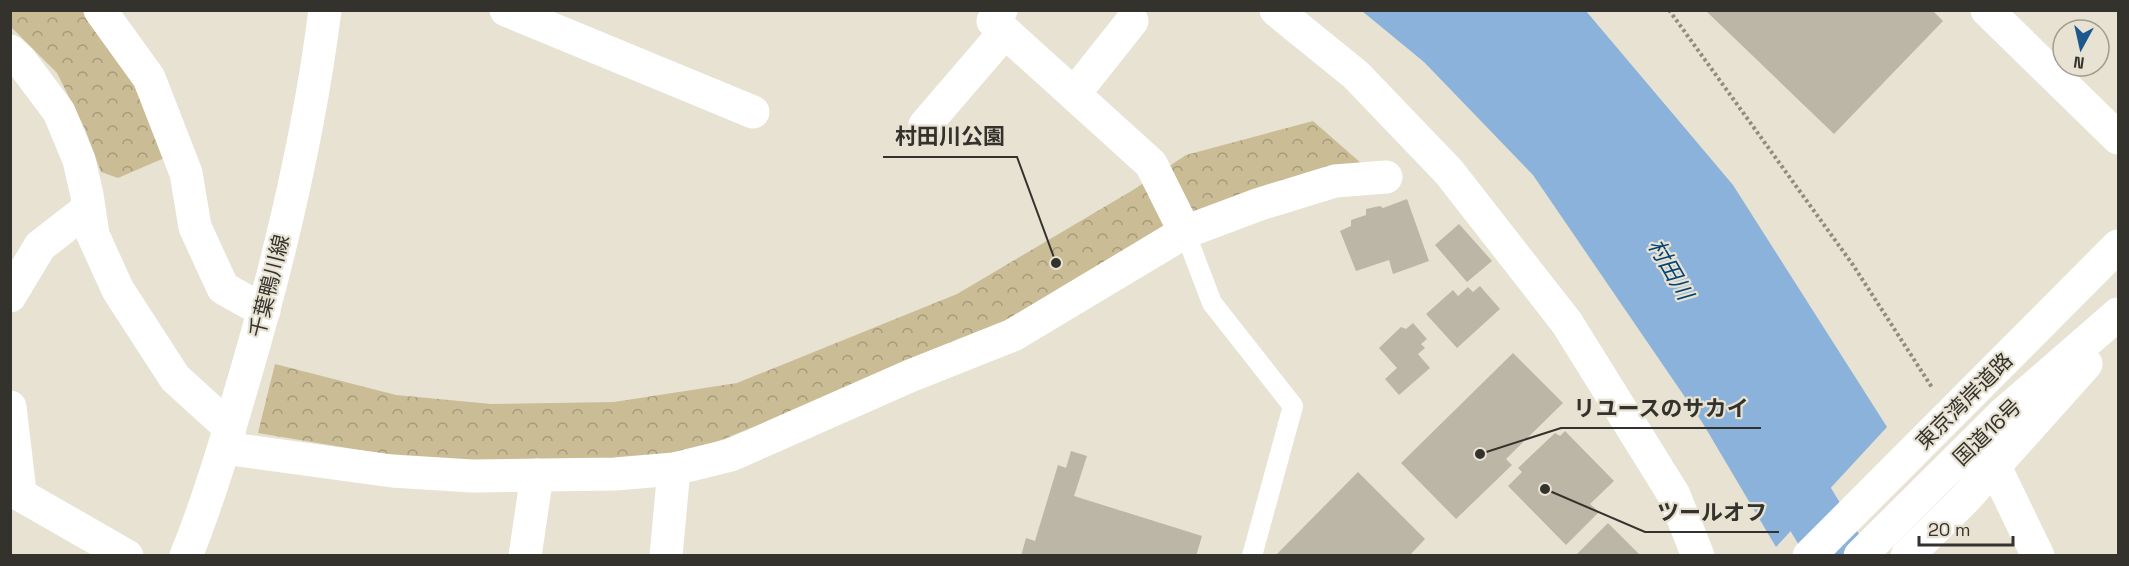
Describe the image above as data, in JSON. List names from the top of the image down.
{
  "streets": {
    "main road": ["千葉鴨川線", "東京湾岸道路", "国道16号"]
  },
  "water": ["村田川"],
  "places": ["村田川公園", "リユースのサカイ", "ツールオフ"],
  "scale_bar": "20 m",
  "north": "bottom"
}
